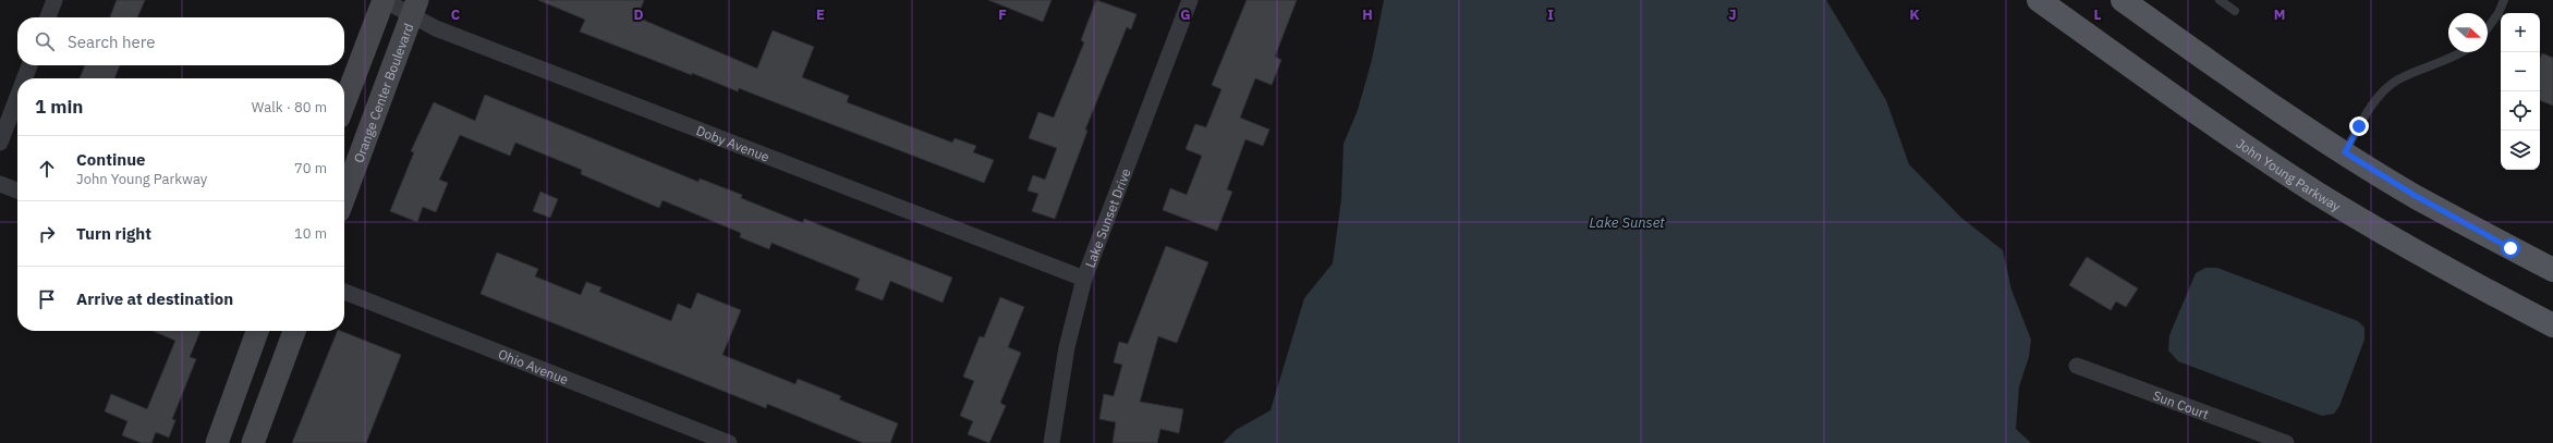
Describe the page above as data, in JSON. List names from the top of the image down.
{
  "streets": {
    "main road": ["John Young Parkway"],
    "street": [
      "Orange Center Boulevard",
      "Doby Avenue",
      "Lake Sunset Drive",
      "Ohio Avenue",
      "Sun Court"
    ]
  },
  "crossings": [
    ["Orange Center Boulevard", "Doby Avenue"],
    ["Doby Avenue", "Lake Sunset Drive"]
  ],
  "water": ["Lake Sunset"],
  "north": "right",
  "page": {
    "map_buttons": ["+", "−"],
    "search": "Search here",
    "heading": ["1 min", "Walk · 80 m"],
    "list": [
      ["Continue", "John Young Parkway", "70 m"],
      ["Turn right", "10 m"],
      "Arrive at destination"
    ]
  },
  "grid": {
    "columns": [
      "C",
      "D",
      "E",
      "F",
      "G",
      "H",
      "I",
      "J",
      "K",
      "L",
      "M"
    ]
  }
}
